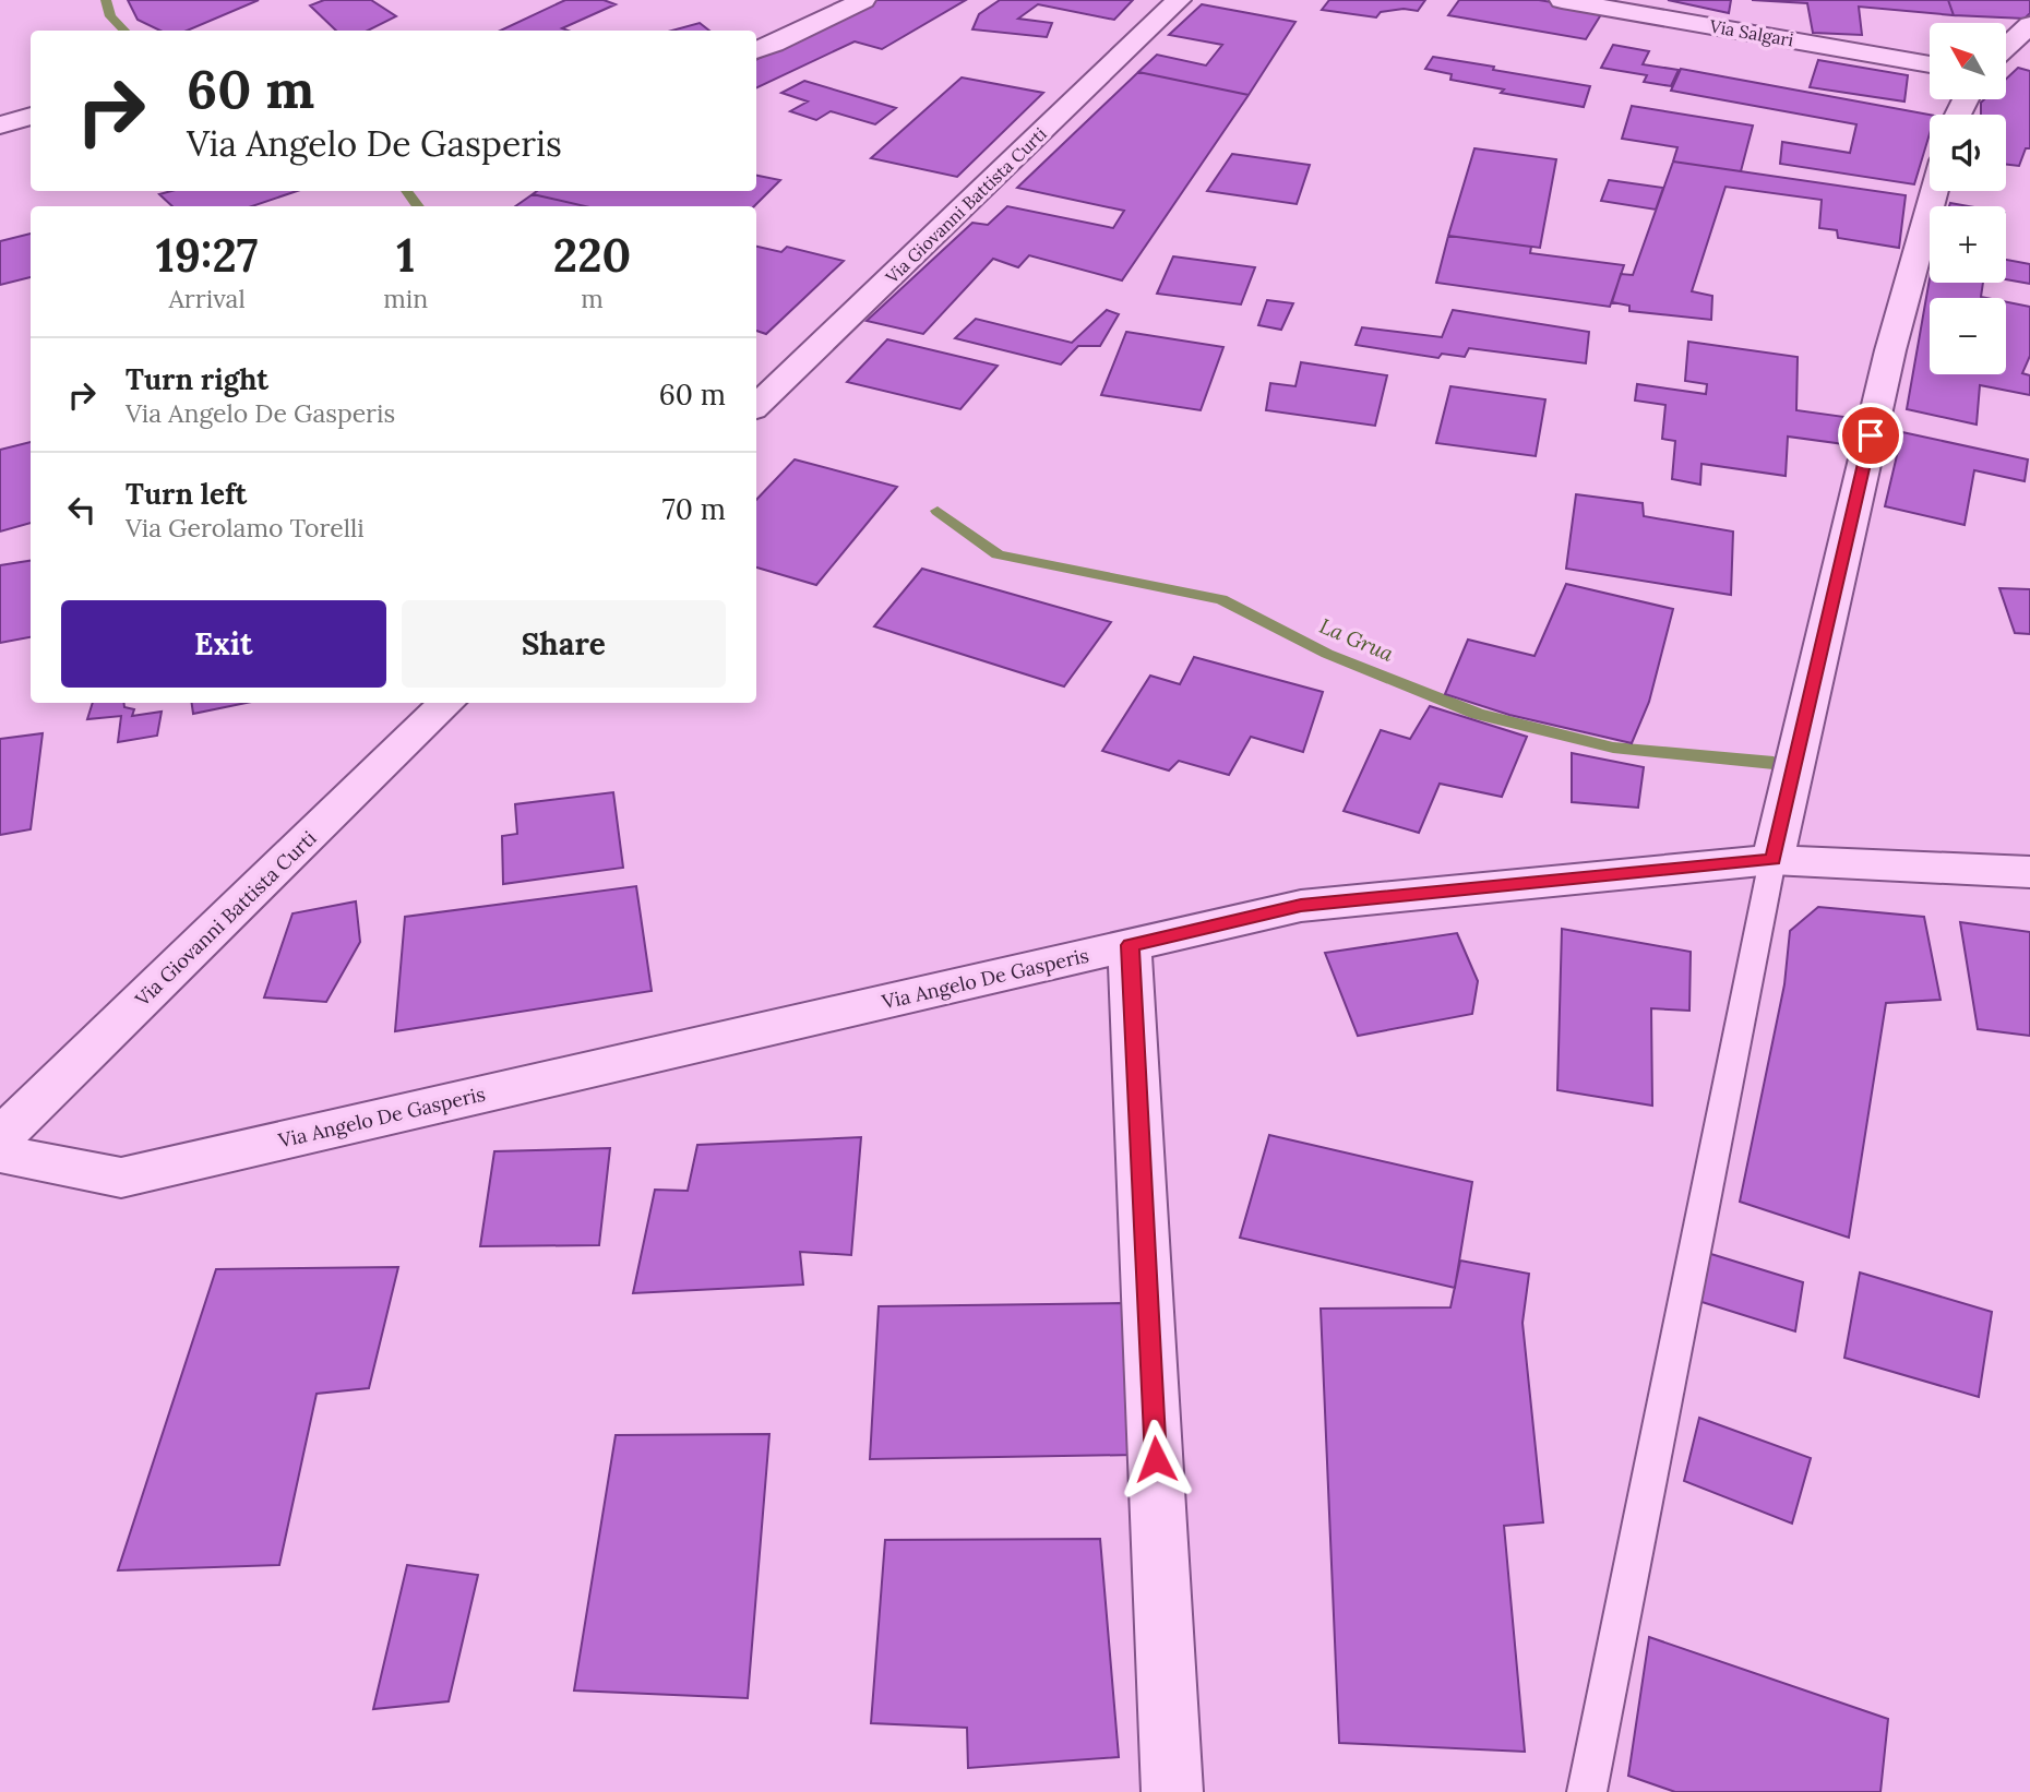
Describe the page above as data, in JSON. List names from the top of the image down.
{
  "streets": {
    "street": ["Via Salgari", "Via Giovanni Battista Curti", "Via Angelo De Gasperis"]
  },
  "water": ["La Grua"],
  "north": "top left",
  "page": {
    "map_buttons": ["+", "−"],
    "turn": ["60 m", "Via Angelo De Gasperis"],
    "eta": [
      "19:27",
      "Arrival",
      "1",
      "min",
      "220",
      "m"
    ],
    "list": [
      {
        "name": "Turn right",
        "note": "Via Angelo De Gasperis",
        "value": "60 m"
      },
      {
        "name": "Turn left",
        "note": "Via Gerolamo Torelli",
        "value": "70 m"
      }
    ],
    "buttons": ["Exit", "Share"]
  }
}
